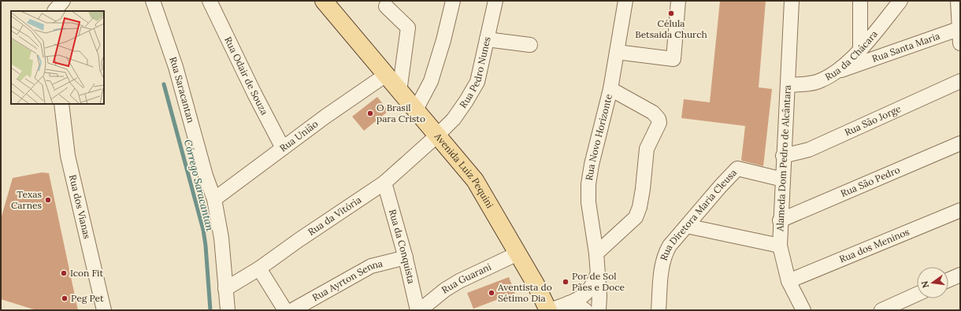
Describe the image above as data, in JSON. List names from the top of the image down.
{
  "streets": {
    "main road": ["Avenida Luiz Pequini"],
    "street": [
      "Rua Santa Maria",
      "Rua da Chácara",
      "Rua Pedro Nunes",
      "Rua Odair de Souza",
      "Rua Saracantan",
      "Rua São Jorge",
      "Rua União",
      "Rua Novo Horizonte",
      "Alameda Dom Pedro de Alcântara",
      "Rua São Pedro",
      "Rua dos Vianas",
      "Rua da Vitória",
      "Rua Diretora Maria Cleusa",
      "Rua dos Meninos",
      "Rua da Conquista",
      "Rua Guarani",
      "Rua Ayrton Senna"
    ]
  },
  "crossings": [
    ["Rua Santa Maria", "Rua da Chácara"],
    ["Rua da Chácara", "Alameda Dom Pedro de Alcântara"],
    ["Rua Pedro Nunes", "Avenida Luiz Pequini"],
    ["Rua Pedro Nunes", "Rua da Vitória"],
    ["Rua Odair de Souza", "Rua União"],
    ["Rua Saracantan", "Rua União"],
    ["Rua Saracantan", "Rua da Vitória"],
    ["Rua São Jorge", "Alameda Dom Pedro de Alcântara"],
    ["Rua União", "Avenida Luiz Pequini"],
    ["Alameda Dom Pedro de Alcântara", "Rua São Pedro"],
    ["Alameda Dom Pedro de Alcântara", "Rua Diretora Maria Cleusa"],
    ["Alameda Dom Pedro de Alcântara", "Rua dos Meninos"],
    ["Avenida Luiz Pequini", "Rua da Vitória"],
    ["Avenida Luiz Pequini", "Rua Guarani"],
    ["Rua da Vitória", "Rua da Conquista"],
    ["Rua da Conquista", "Rua Guarani"],
    ["Rua da Conquista", "Rua Ayrton Senna"]
  ],
  "water": ["Córrego Saracantan"],
  "places": [
    "Célula Betsaida Church",
    "O Brasil para Cristo",
    "Texas Carnes",
    "Icon Fit",
    "Por de Sol Pães e Doce",
    "Aventista do Sétimo Dia",
    "Peg Pet"
  ],
  "north": "left"
}
